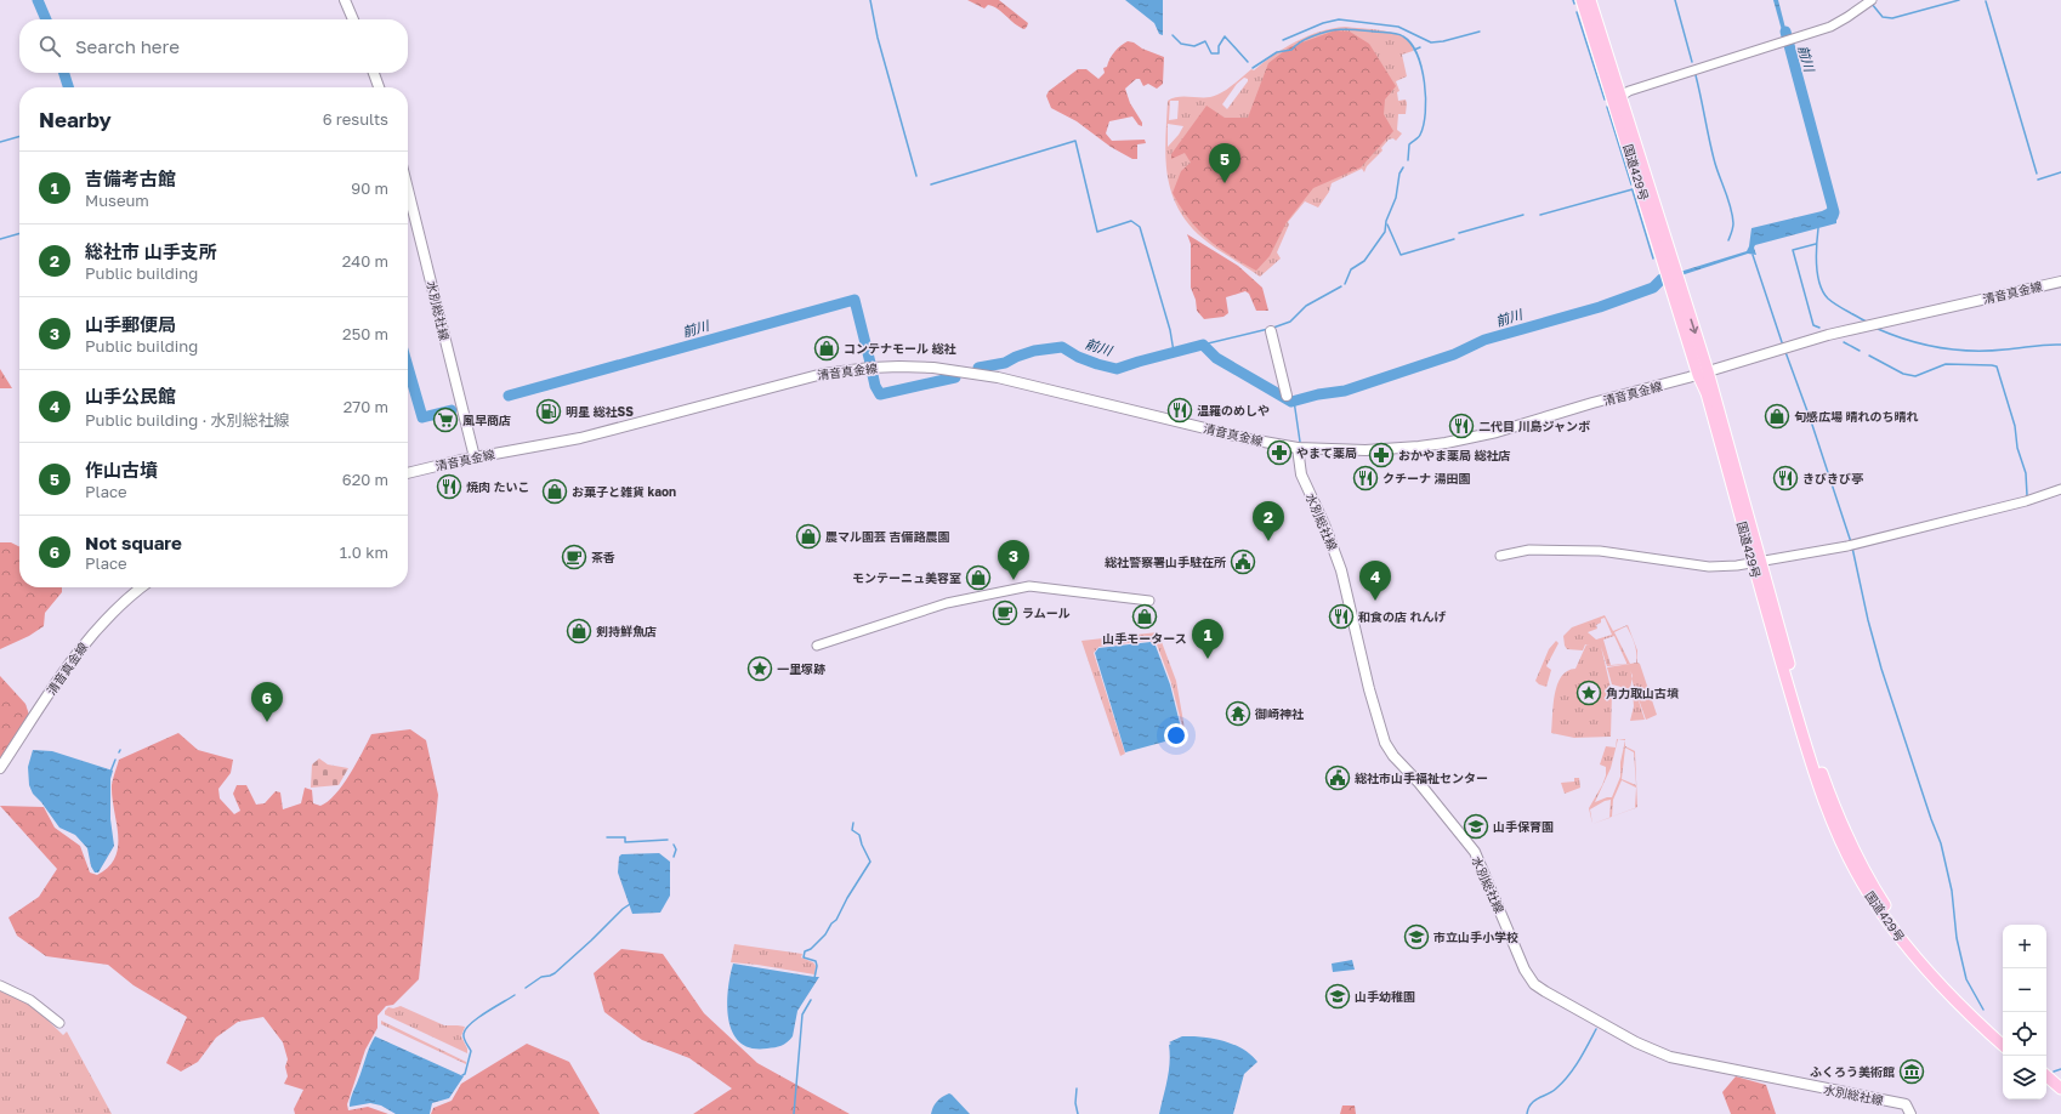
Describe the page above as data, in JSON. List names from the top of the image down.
{
  "streets": {
    "highway": ["国道429号"],
    "main road": ["清音真金線", "水別総社線"]
  },
  "crossings": [
    ["国道429号", "清音真金線"],
    ["清音真金線", "水別総社線"]
  ],
  "water": ["前川"],
  "places": {
    "shop": [
      "コンテナモール 総社",
      "旬感広場 晴れのち晴れ",
      "お菓子と雑貨 kaon",
      "農マル園芸 吉備路農園",
      "モンテーニュ美容室",
      "山手モータース",
      "剣持鮮魚店"
    ],
    "restaurant": [
      "温羅のめしや",
      "二代目 川島ジャンボ",
      "クチーナ 湯田園",
      "きびきび亭",
      "焼肉 たいこ",
      "和食の店 れんげ"
    ],
    "fuel station": ["明星 総社SS"],
    "supermarket": ["風早商店"],
    "pharmacy": ["やまて薬局", "おかやま薬局 総社店"],
    "cafe": ["茶香", "ラムール"],
    "public building": ["総社警察署山手駐在所", "総社市山手福祉センター"],
    "place": ["一里塚跡", "角力取山古墳"],
    "temple": ["御崎神社"],
    "school or university": ["山手保育園", "市立山手小学校", "山手幼稚園"],
    "museum": ["ふくろう美術館"]
  },
  "page": {
    "search": "Search here",
    "heading": ["Nearby", "6 results"],
    "pins": [
      "5",
      "2",
      "3",
      "4",
      "1",
      "6"
    ],
    "list": [
      {
        "mark": "1",
        "name": "吉備考古館",
        "note": "Museum",
        "value": "90 m"
      },
      {
        "mark": "2",
        "name": "総社市 山手支所",
        "note": "Public building",
        "value": "240 m"
      },
      {
        "mark": "3",
        "name": "山手郵便局",
        "note": "Public building",
        "value": "250 m"
      },
      {
        "mark": "4",
        "name": "山手公民館",
        "note": "Public building · 水別総社線",
        "value": "270 m"
      },
      {
        "mark": "5",
        "name": "作山古墳",
        "note": "Place",
        "value": "620 m"
      },
      {
        "mark": "6",
        "name": "Not square",
        "note": "Place",
        "value": "1.0 km"
      }
    ],
    "map_buttons": ["+", "−"]
  }
}
